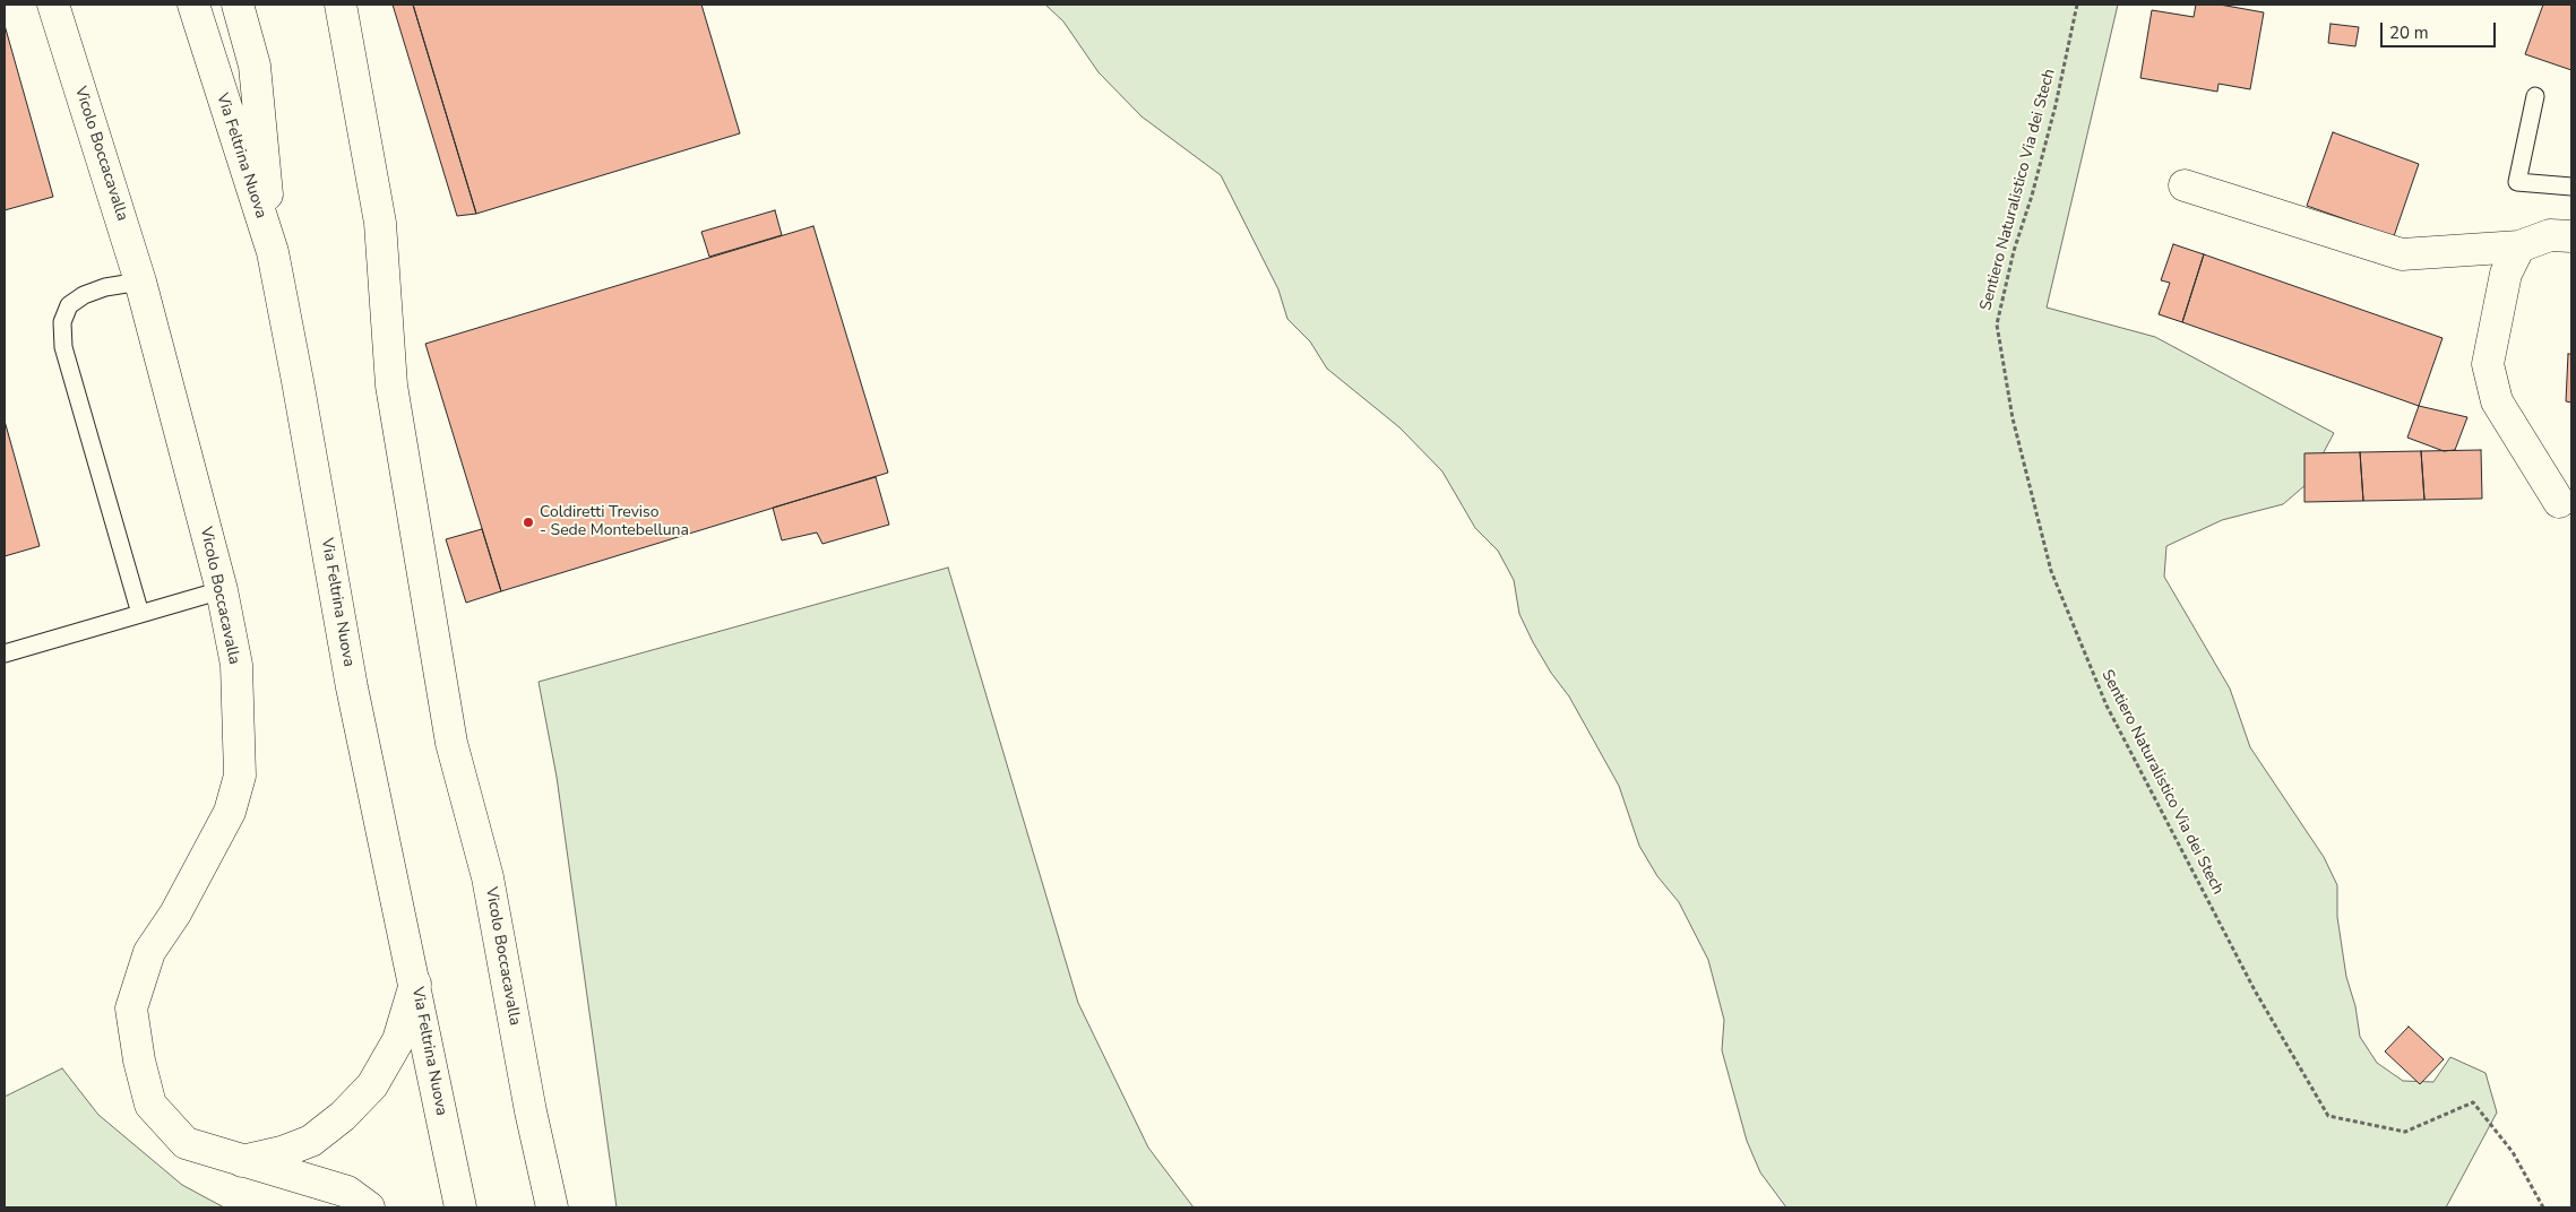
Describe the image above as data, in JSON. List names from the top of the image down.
{
  "streets": {
    "street": ["Vicolo Boccacavalla", "Via Feltrina Nuova"],
    "path": ["Sentiero Naturalistico Via dei Stech"]
  },
  "places": ["Coldiretti Treviso - Sede Montebelluna"],
  "scale_bar": "20 m"
}
